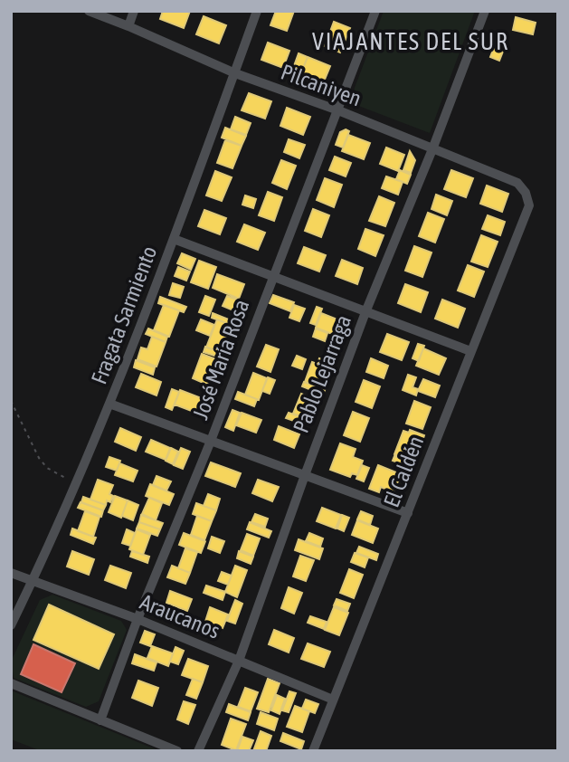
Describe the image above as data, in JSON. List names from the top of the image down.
{
  "streets": {
    "street": [
      "Pilcaniyen",
      "Fragata Sarmiento",
      "José María Rosa",
      "Pablo Lejarraga",
      "El Caldén",
      "Araucanos"
    ]
  },
  "crossings": [
    ["Pilcaniyen", "Fragata Sarmiento"],
    ["Pilcaniyen", "José María Rosa"],
    ["Pilcaniyen", "Pablo Lejarraga"],
    ["Pilcaniyen", "El Caldén"],
    ["Fragata Sarmiento", "Araucanos"],
    ["José María Rosa", "Araucanos"],
    ["Pablo Lejarraga", "Araucanos"],
    ["El Caldén", "Araucanos"]
  ],
  "districts": ["VIAJANTES DEL SUR"]
}
